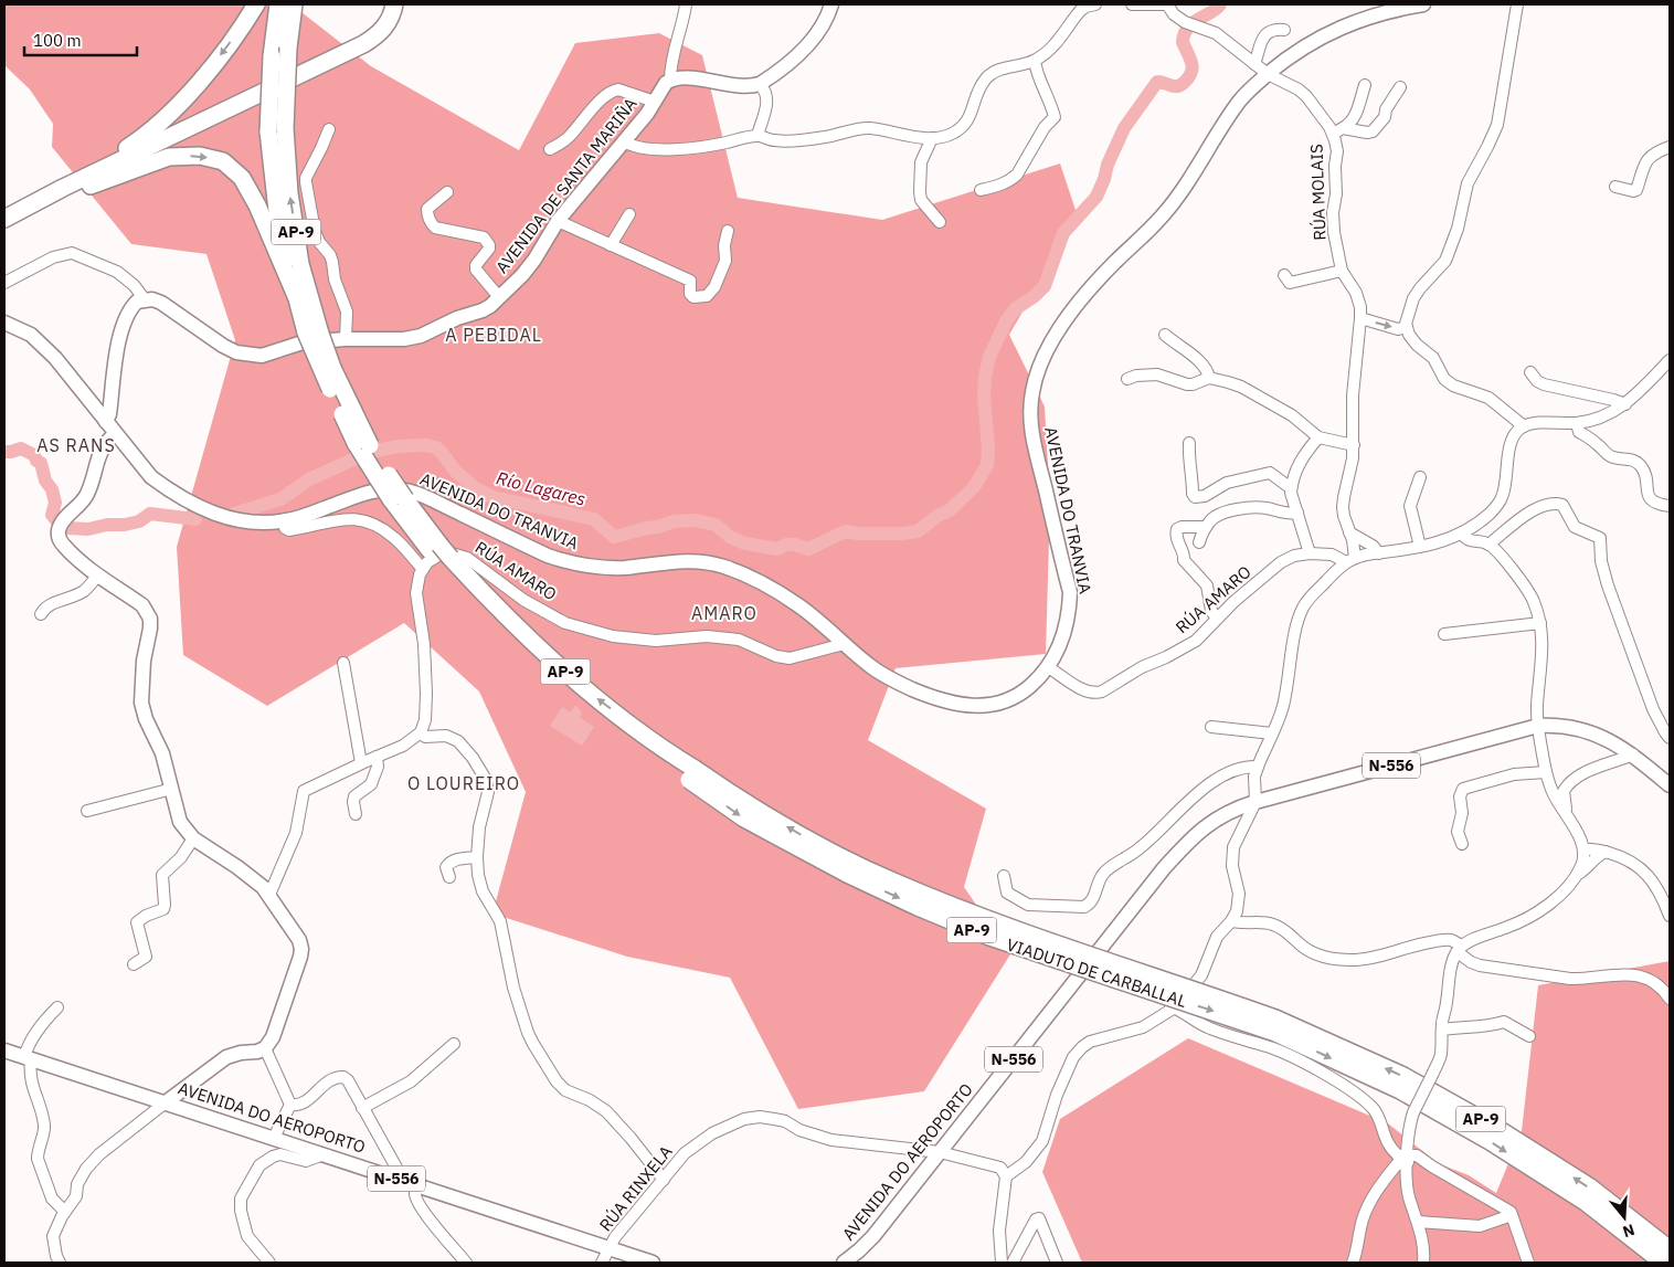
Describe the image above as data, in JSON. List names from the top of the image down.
{
  "streets": {
    "highway": ["AP-9", "VIADUTO DE CARBALLAL"],
    "main road": [
      "AVENIDA DE SANTA MARIÑA",
      "AVENIDA DO TRANVIA",
      "N-556",
      "AVENIDA DO AEROPORTO"
    ],
    "street": ["RÚA MOLAIS", "RÚA AMARO", "RÚA RINXELA"]
  },
  "crossings": [
    ["RÚA MOLAIS", "AVENIDA DO TRANVIA"],
    ["RÚA MOLAIS", "RÚA AMARO"],
    ["AP-9", "RÚA AMARO"],
    ["AP-9", "VIADUTO DE CARBALLAL"],
    ["AVENIDA DO TRANVIA", "RÚA AMARO"],
    ["AVENIDA DO AEROPORTO", "RÚA RINXELA"]
  ],
  "districts": [
    "A PEBIDAL",
    "AS RANS",
    "AMARO",
    "O LOUREIRO"
  ],
  "water": ["Río Lagares"],
  "scale_bar": "100 m",
  "north": "bottom"
}
